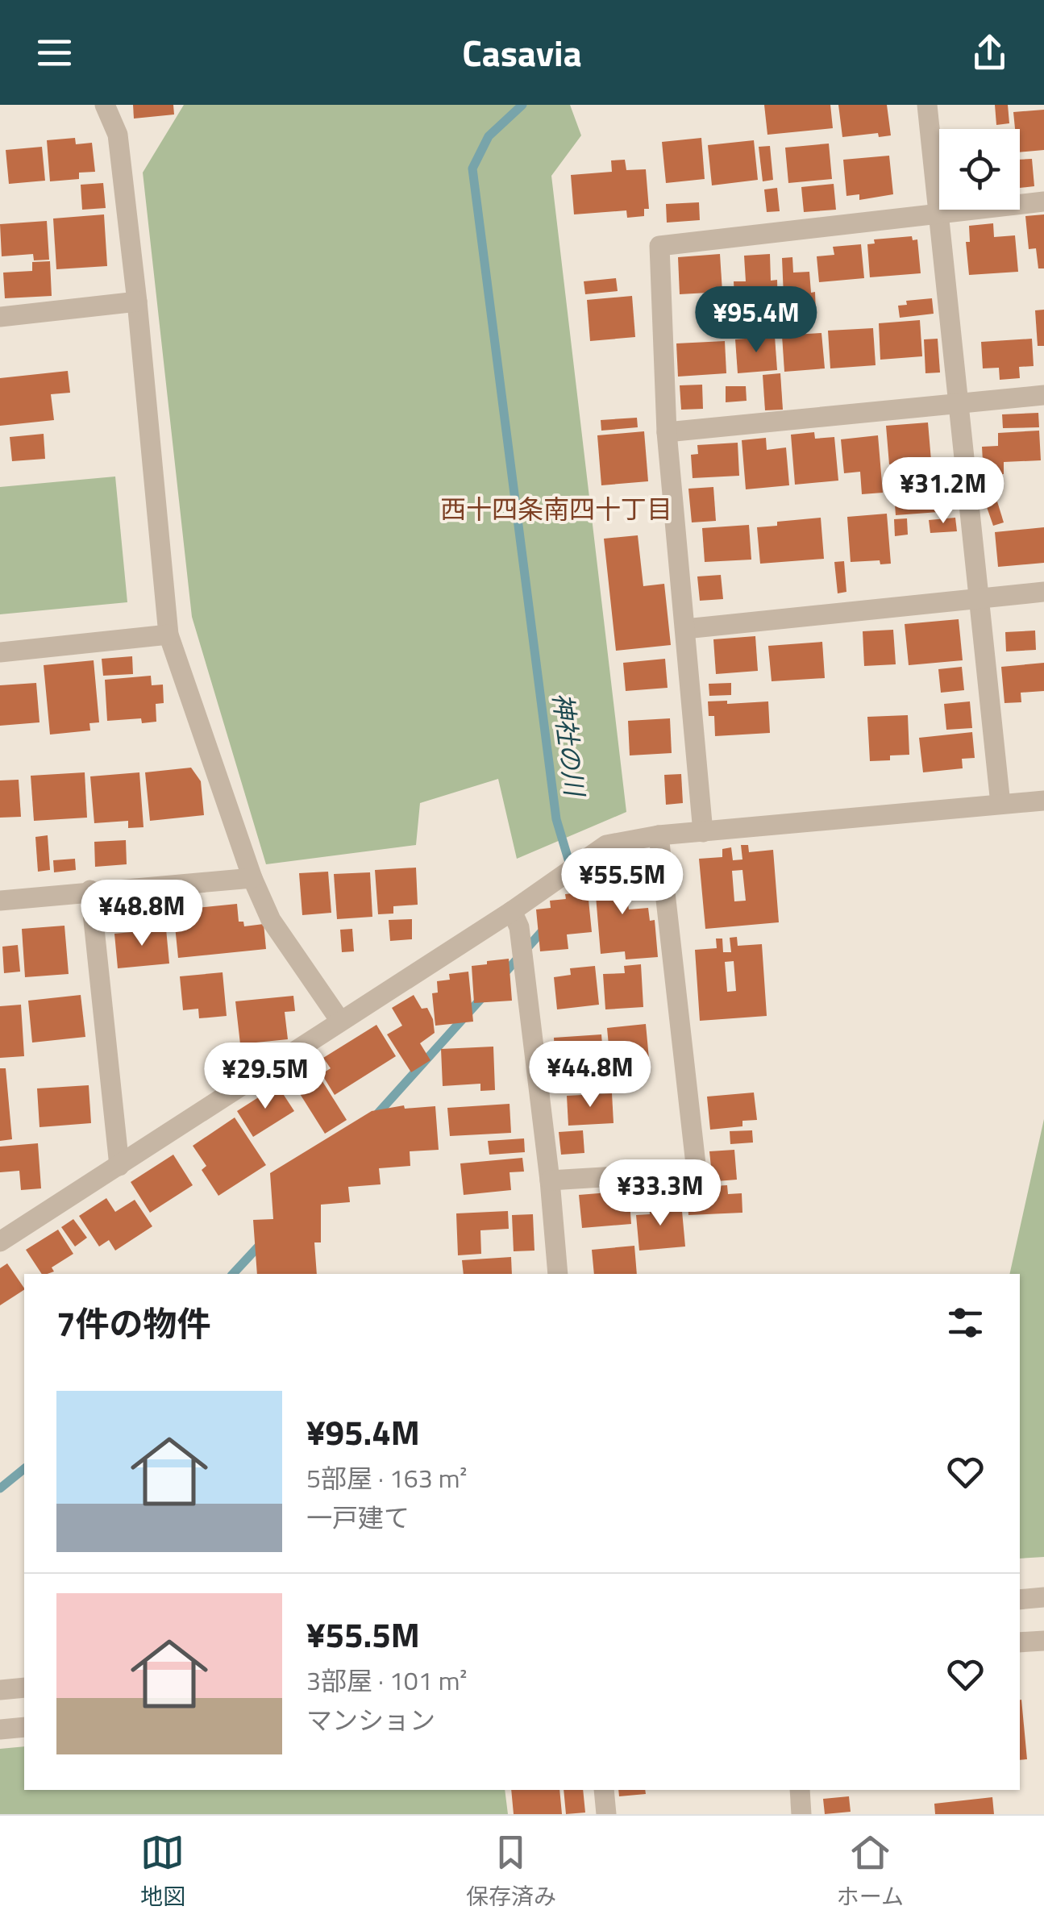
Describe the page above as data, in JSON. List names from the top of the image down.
{
  "districts": ["西十四条南四十丁目"],
  "water": ["神社の川"],
  "page": {
    "header": "Casavia",
    "price": [
      "¥95.4M",
      "¥31.2M",
      "¥55.5M",
      "¥48.8M",
      "¥44.8M",
      "¥29.5M",
      "¥33.3M"
    ],
    "heading": "7件の物件",
    "list": [
      {
        "name": "¥95.4M",
        "note": "5部屋 · 163 m² · 一戸建て"
      },
      {
        "name": "¥55.5M",
        "note": "3部屋 · 101 m² · マンション"
      }
    ],
    "tabs": ["地図", "保存済み", "ホーム"]
  }
}
